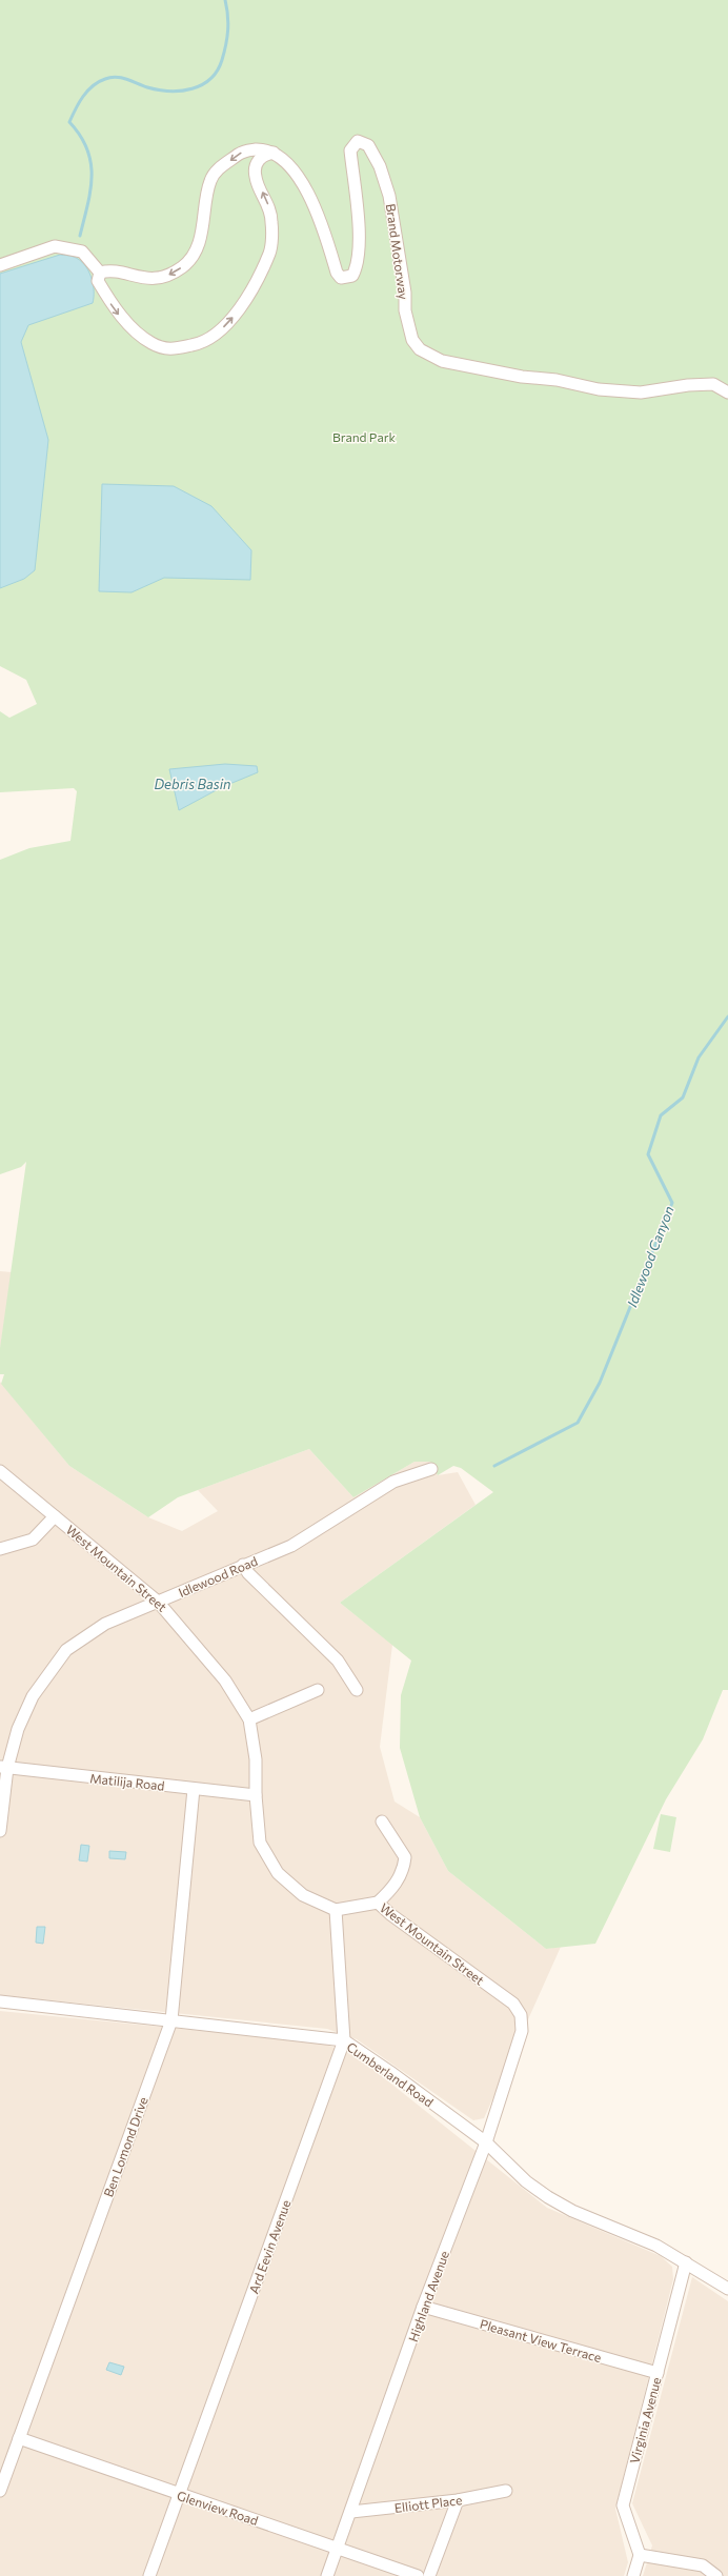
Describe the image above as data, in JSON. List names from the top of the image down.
{
  "streets": {
    "street": [
      "Brand Motorway",
      "West Mountain Street",
      "Idlewood Road",
      "Matilija Road",
      "Cumberland Road",
      "Ben Lomond Drive",
      "Ard Eevin Avenue",
      "Highland Avenue",
      "Pleasant View Terrace",
      "Virginia Avenue",
      "Elliott Place",
      "Glenview Road"
    ]
  },
  "crossings": [
    ["West Mountain Street", "Idlewood Road"],
    ["West Mountain Street", "Matilija Road"],
    ["West Mountain Street", "Ard Eevin Avenue"],
    ["West Mountain Street", "Highland Avenue"],
    ["Idlewood Road", "Matilija Road"],
    ["Matilija Road", "Ben Lomond Drive"],
    ["Cumberland Road", "Ben Lomond Drive"],
    ["Cumberland Road", "Ard Eevin Avenue"],
    ["Cumberland Road", "Highland Avenue"],
    ["Cumberland Road", "Virginia Avenue"],
    ["Ben Lomond Drive", "Glenview Road"],
    ["Ard Eevin Avenue", "Glenview Road"],
    ["Highland Avenue", "Pleasant View Terrace"],
    ["Highland Avenue", "Elliott Place"],
    ["Highland Avenue", "Glenview Road"],
    ["Pleasant View Terrace", "Virginia Avenue"]
  ],
  "water": ["Debris Basin", "Idlewood Canyon"],
  "parks": ["Brand Park"]
}
